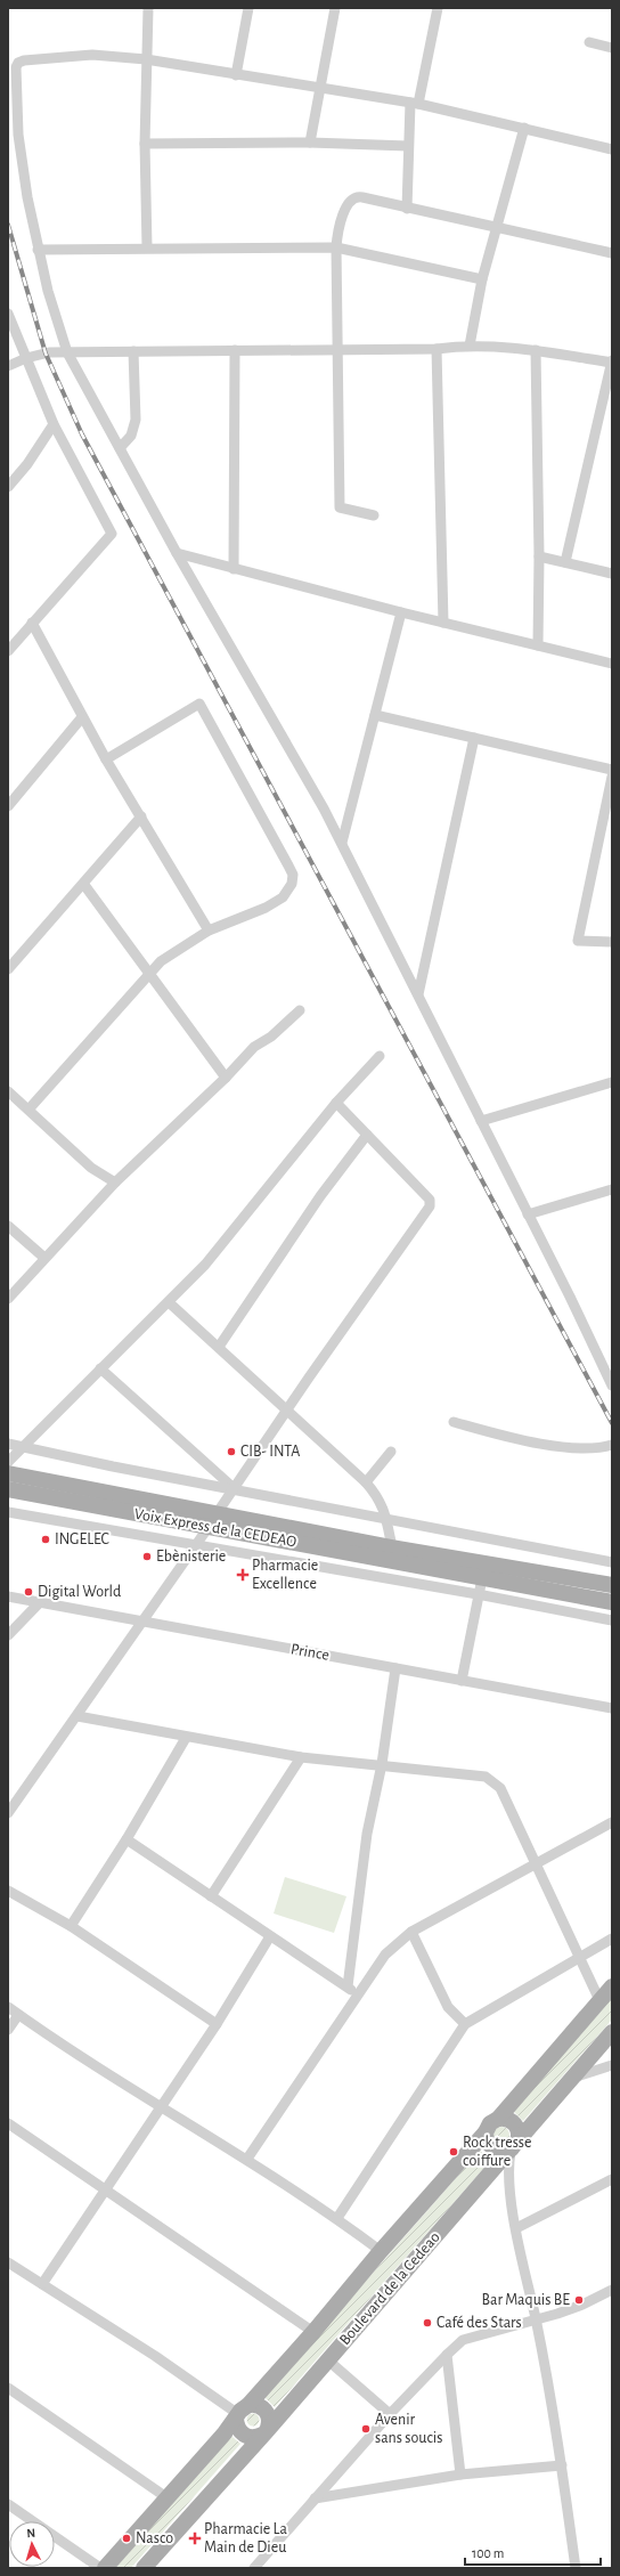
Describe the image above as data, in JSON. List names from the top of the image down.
{
  "streets": {
    "main road": ["Voix Express de la CEDEAO", "Boulevard de la Cedeao"],
    "street": ["Prince"]
  },
  "places": {
    "other": [
      "CIB- INTA",
      "INGELEC",
      "Ebènisterie",
      "Digital World",
      "Rock tresse coiffure",
      "Bar Maquis BE",
      "Café des Stars",
      "Avenir sans soucis",
      "Nasco"
    ],
    "health": ["Pharmacie Excellence", "Pharmacie La Main de Dieu"]
  },
  "scale_bar": "100 m",
  "north": "top"
}
